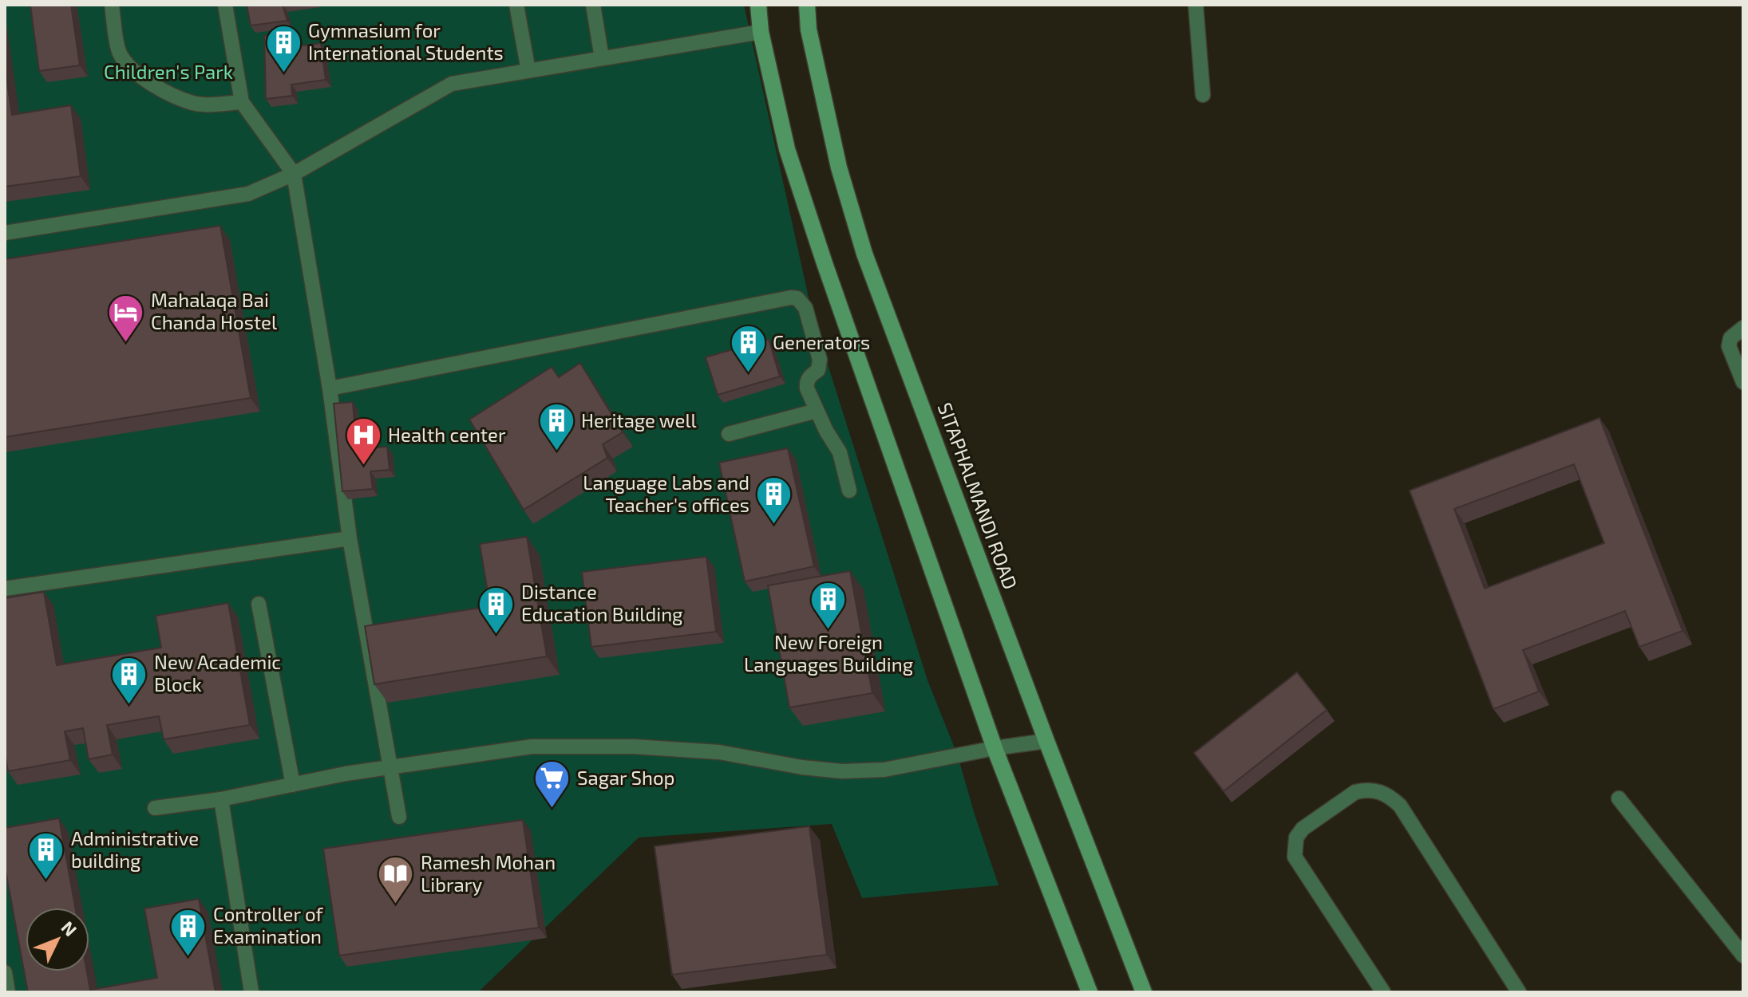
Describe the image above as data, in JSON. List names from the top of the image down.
{
  "streets": {
    "main road": ["SITAPHALMANDI ROAD"]
  },
  "parks": ["Children's Park"],
  "places": {
    "building": [
      "Gymnasium for International Students",
      "Generators",
      "Heritage well",
      "Language Labs and Teacher's offices",
      "New Foreign Languages Building",
      "Distance Education Building",
      "New Academic Block",
      "Administrative building",
      "Controller of Examination"
    ],
    "hotel": ["Mahalaqa Bai Chanda Hostel"],
    "hospital": ["Health center"],
    "supermarket": ["Sagar Shop"],
    "library": ["Ramesh Mohan Library"]
  },
  "north": "top right"
}
